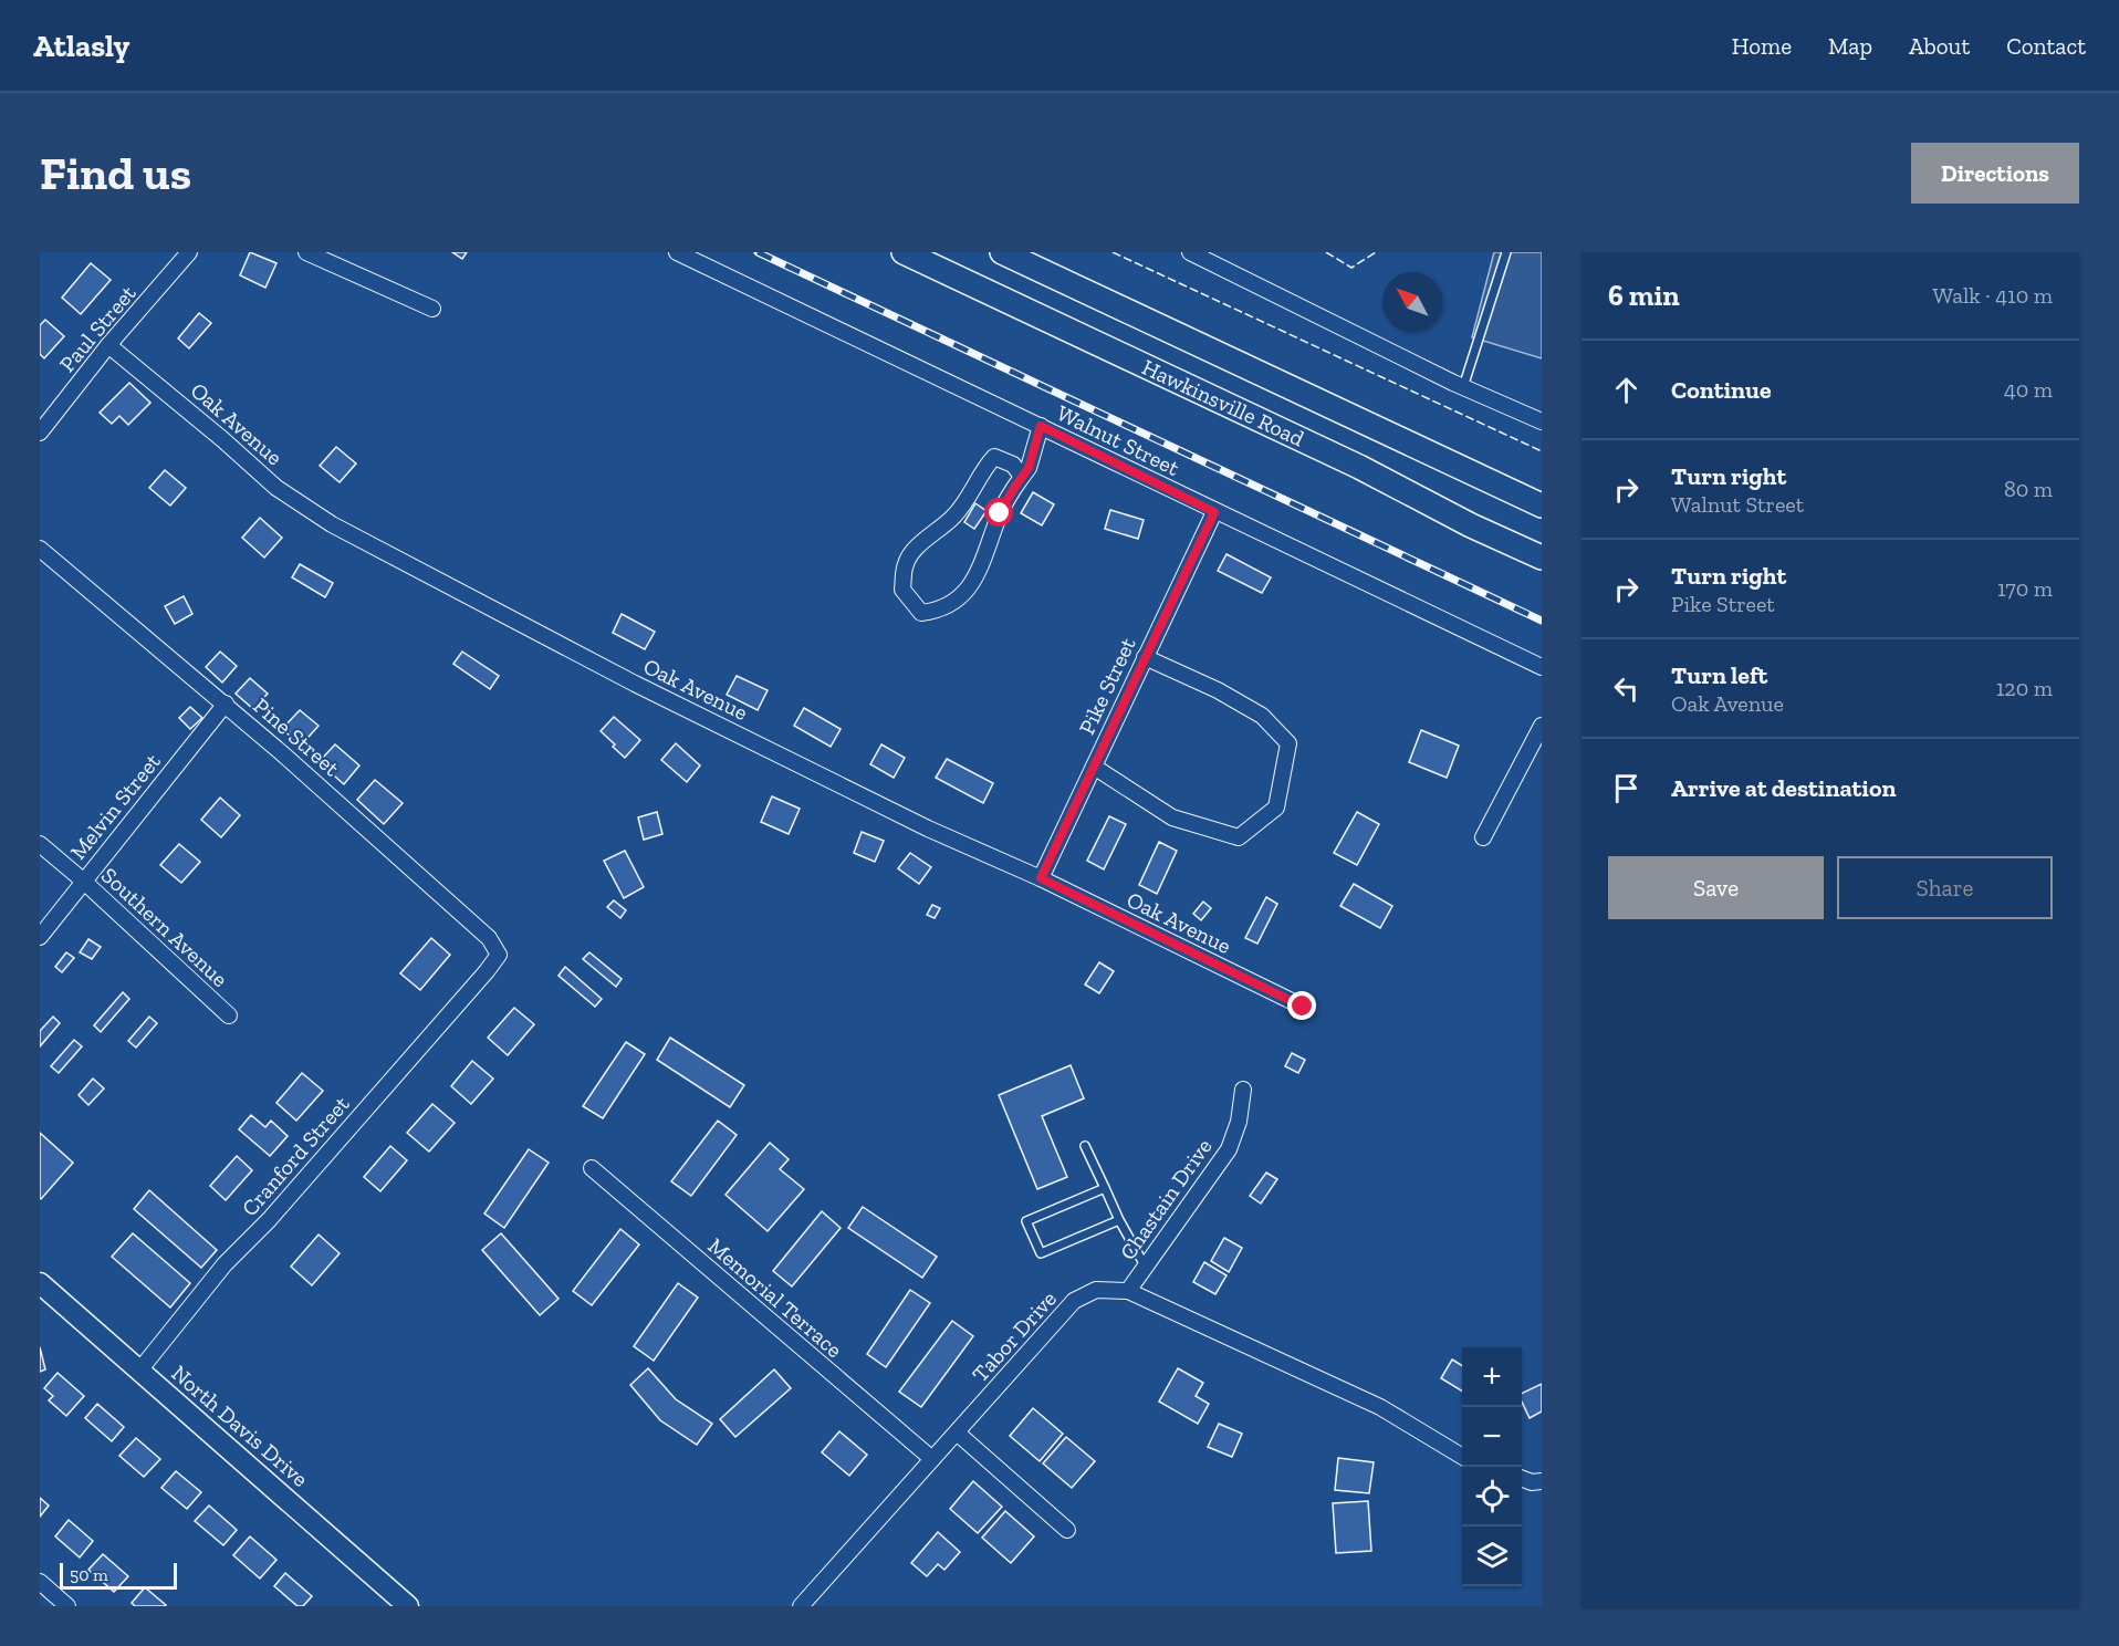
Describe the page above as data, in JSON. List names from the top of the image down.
{
  "streets": {
    "main road": ["Hawkinsville Road", "North Davis Drive"],
    "street": [
      "Paul Street",
      "Oak Avenue",
      "Walnut Street",
      "Pike Street",
      "Pine Street",
      "Melvin Street",
      "Southern Avenue",
      "Cranford Street",
      "Chastain Drive",
      "Memorial Terrace",
      "Tabor Drive"
    ]
  },
  "crossings": [
    ["Paul Street", "Oak Avenue"],
    ["Oak Avenue", "Pike Street"],
    ["Walnut Street", "Pike Street"],
    ["Pine Street", "Melvin Street"],
    ["Pine Street", "Cranford Street"],
    ["Melvin Street", "Southern Avenue"],
    ["Cranford Street", "North Davis Drive"],
    ["Chastain Drive", "Tabor Drive"],
    ["Memorial Terrace", "Tabor Drive"]
  ],
  "scale_bar": "50 m",
  "north": "top left",
  "page": {
    "header": "Atlasly",
    "nav": [
      "Home",
      "Map",
      "About",
      "Contact"
    ],
    "buttons": [
      "Directions",
      ["Save", "Share"]
    ],
    "title": "Find us",
    "heading": ["6 min", "Walk · 410 m"],
    "list": [
      ["Continue", "40 m"],
      ["Turn right", "Walnut Street", "80 m"],
      ["Turn right", "Pike Street", "170 m"],
      ["Turn left", "Oak Avenue", "120 m"],
      "Arrive at destination"
    ],
    "map_buttons": ["+", "−"],
    "scale": "50 m"
  }
}
